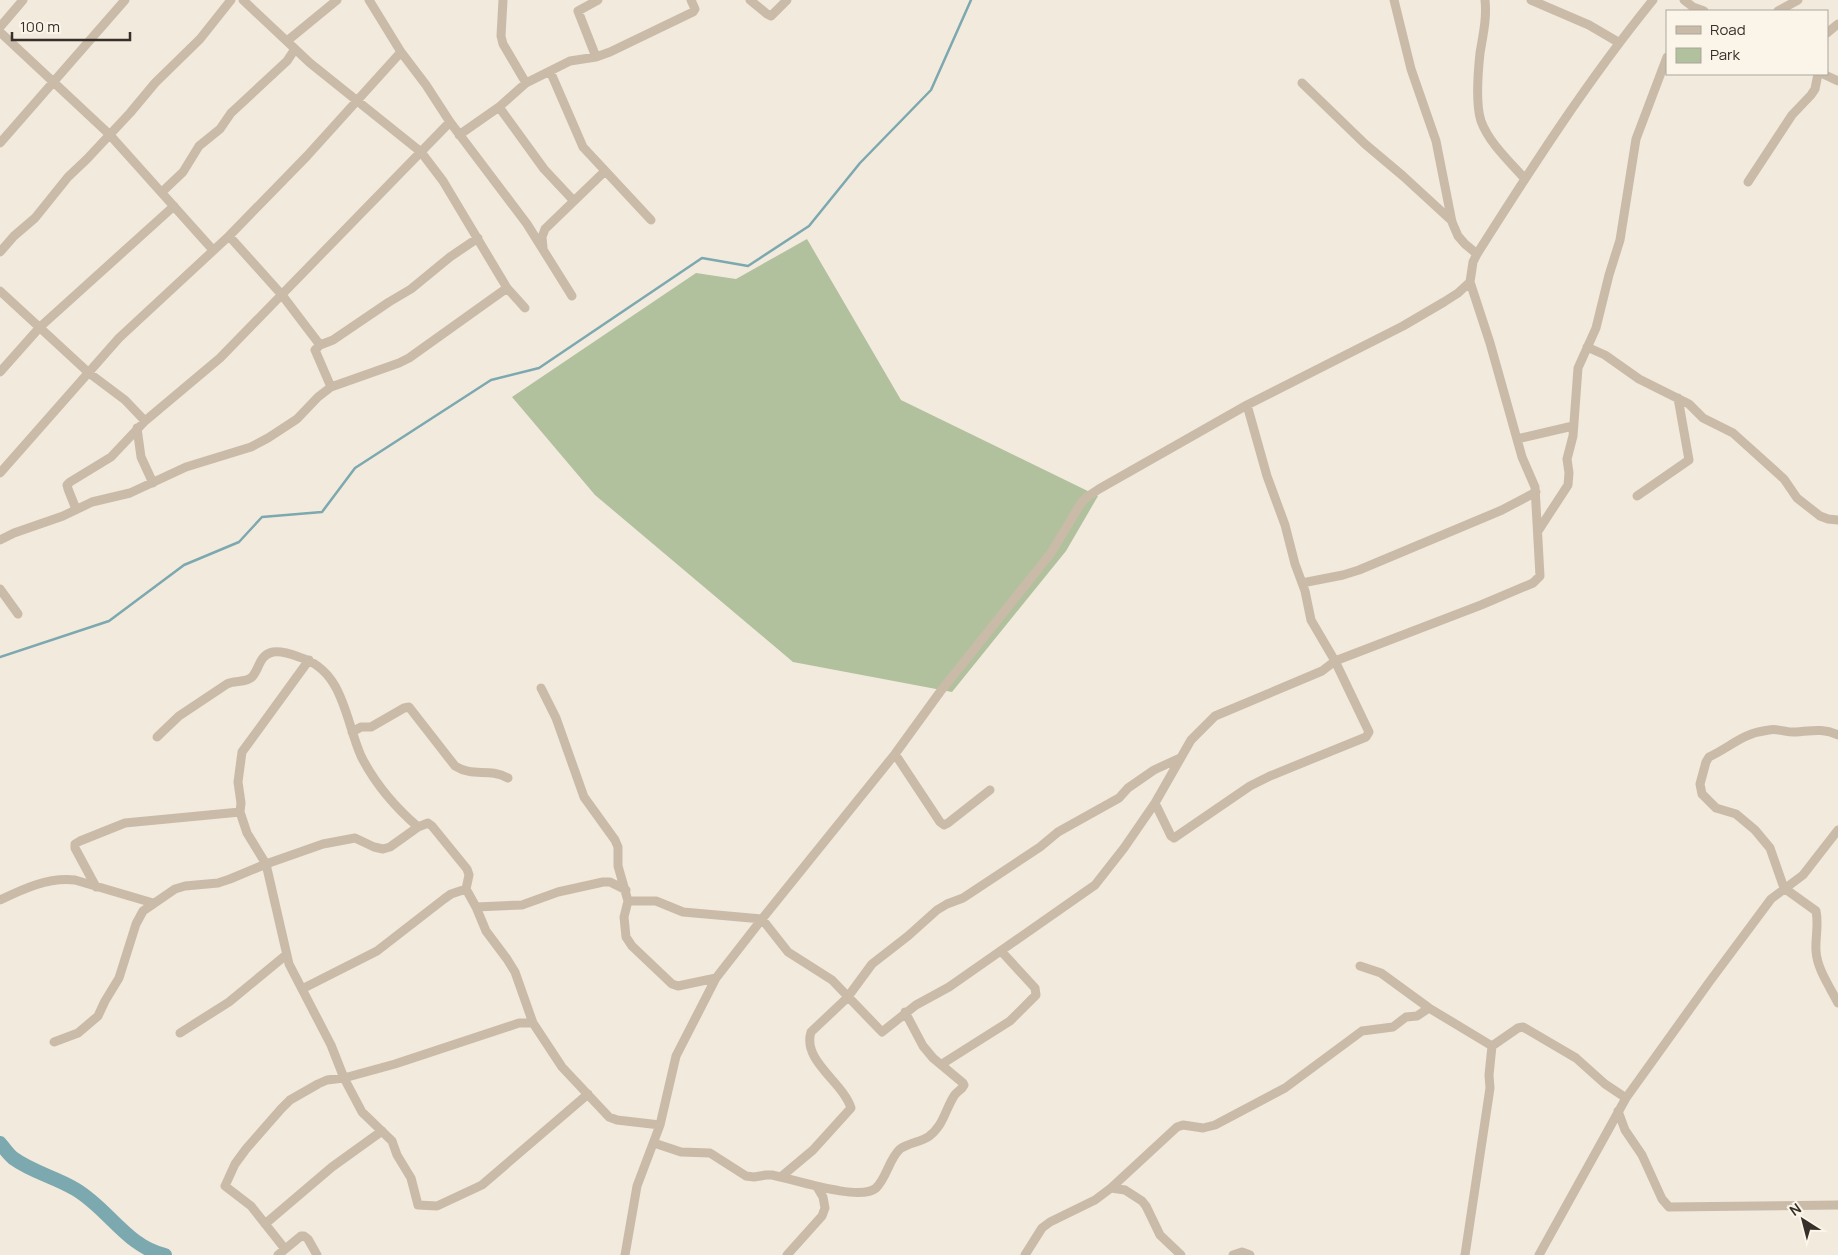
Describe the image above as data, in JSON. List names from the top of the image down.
{
  "legend": ["Road", "Park"],
  "scale_bar": "100 m",
  "north": "top left"
}
